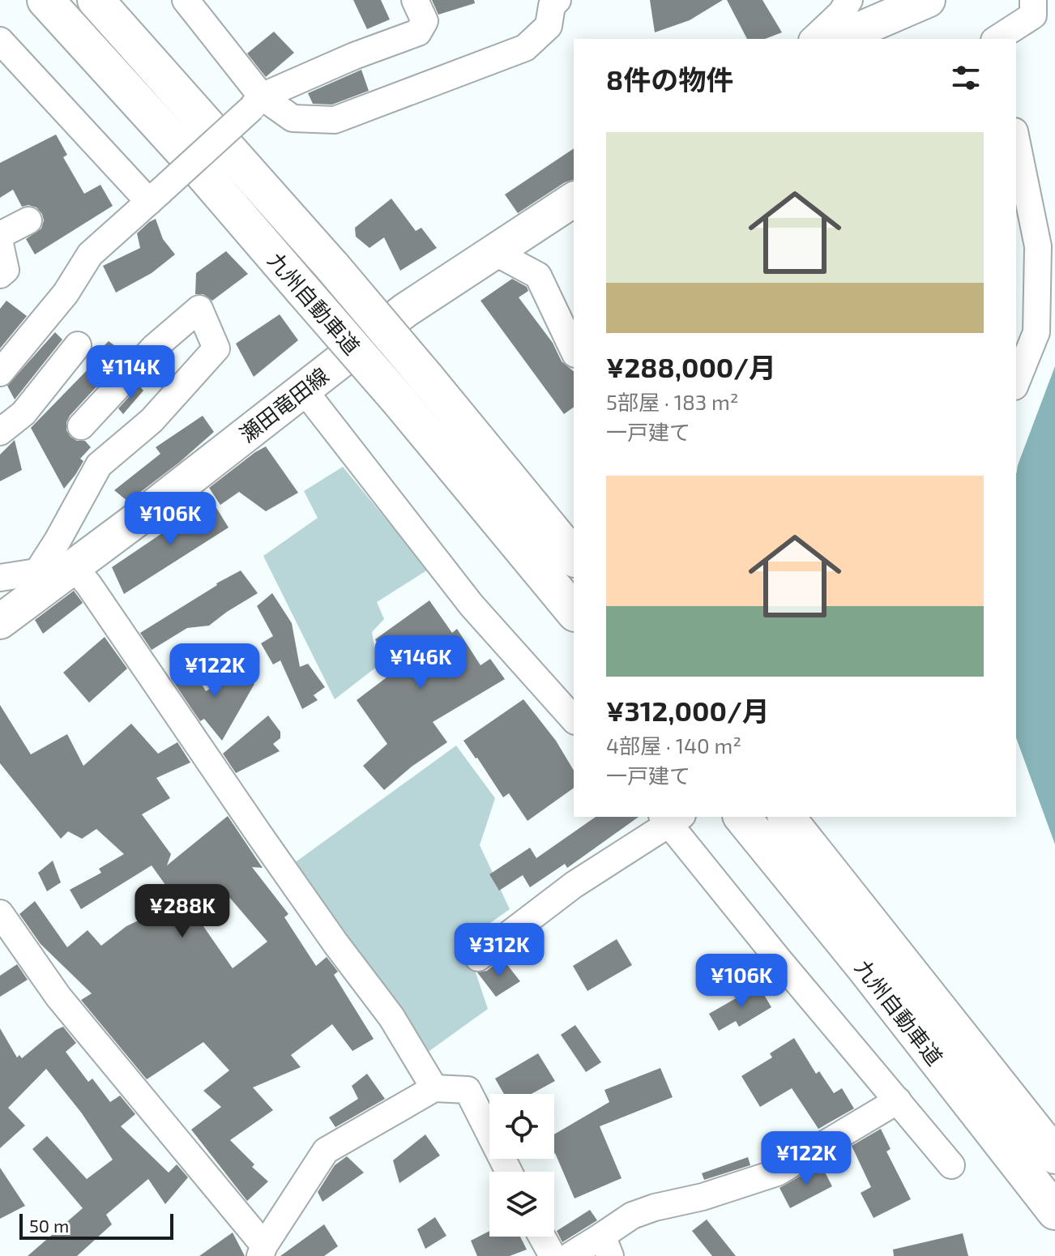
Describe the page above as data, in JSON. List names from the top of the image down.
{
  "streets": {
    "highway": ["九州自動車道"],
    "main road": ["瀬田竜田線"]
  },
  "scale_bar": "50 m",
  "page": {
    "heading": "8件の物件",
    "list": [
      {
        "name": "¥288,000/月",
        "note": "5部屋 · 183 m² · 一戸建て"
      },
      {
        "name": "¥312,000/月",
        "note": "4部屋 · 140 m² · 一戸建て"
      }
    ],
    "price": [
      "¥114K",
      "¥106K",
      "¥146K",
      "¥122K",
      "¥288K",
      "¥312K",
      "¥106K",
      "¥122K"
    ],
    "scale": "50 m"
  }
}
